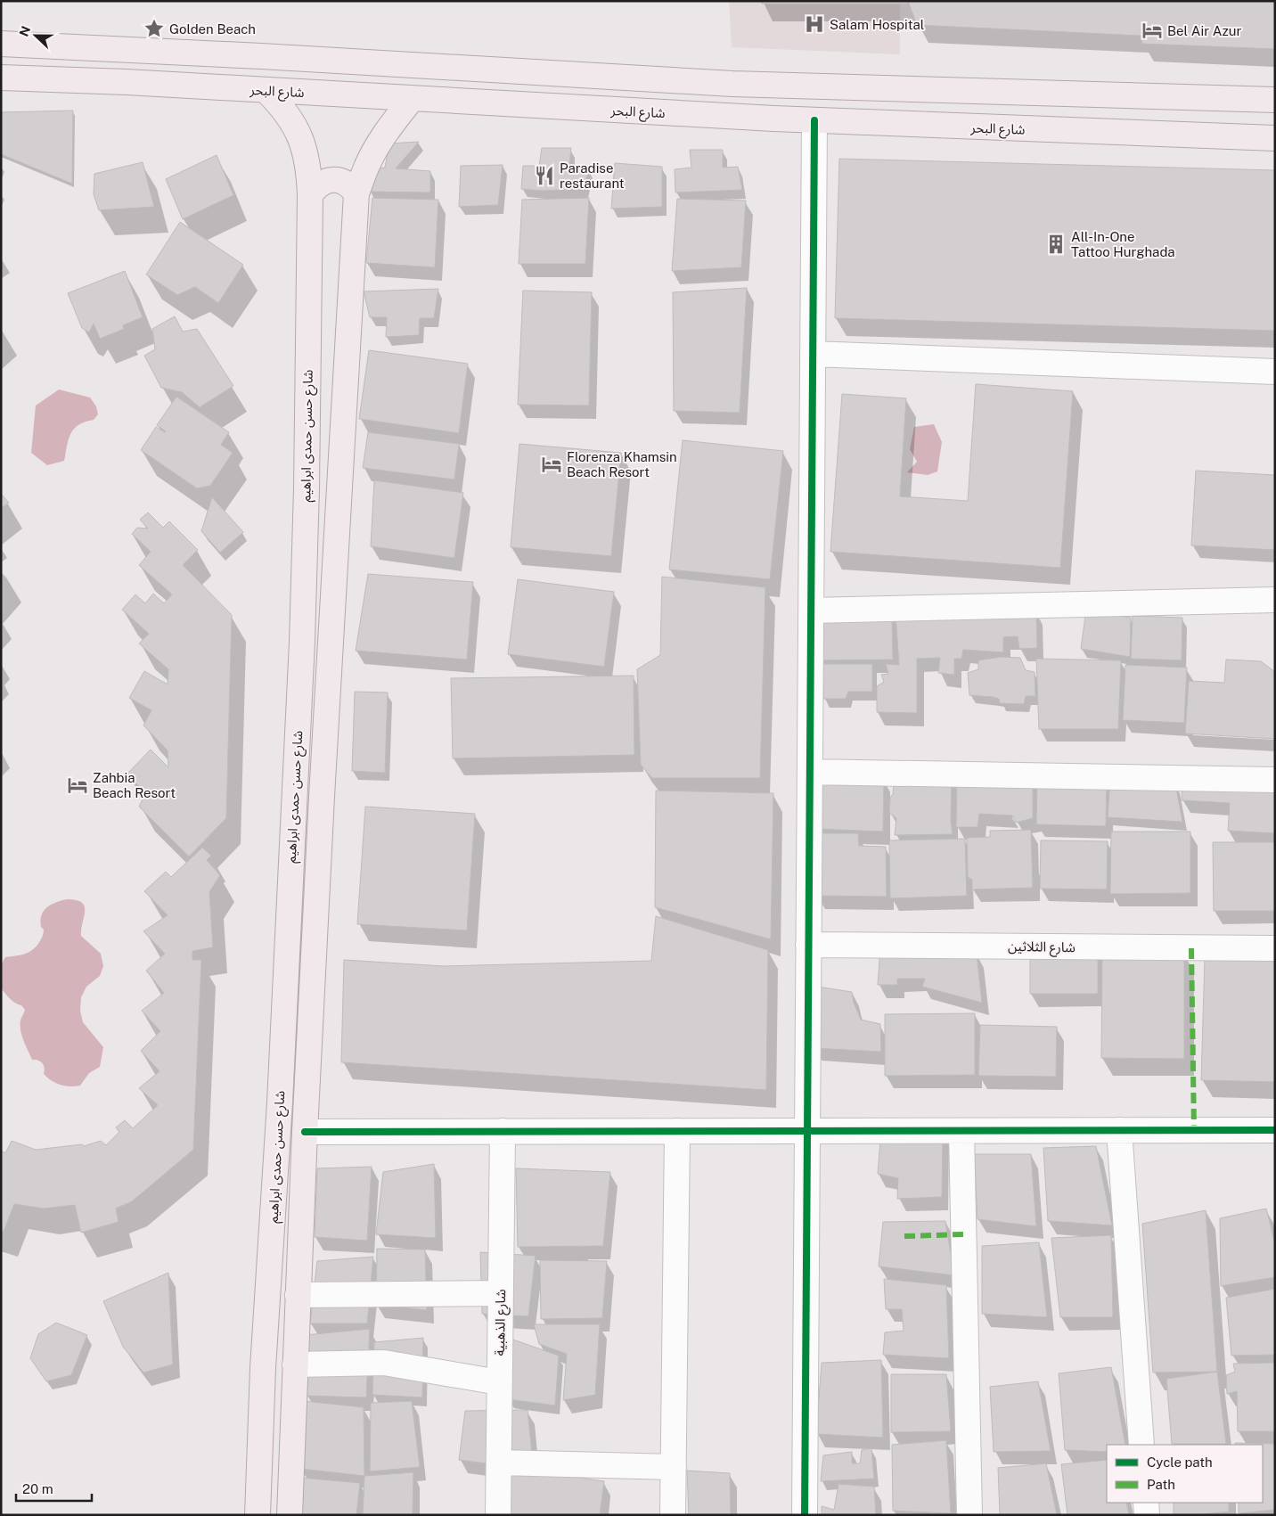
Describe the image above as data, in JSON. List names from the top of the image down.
{
  "streets": {
    "main road": ["شارع البحر", "شارع حسن حمدى ابراهيم"],
    "street": ["شارع الثلاثين", "شارع الذهبية"]
  },
  "crossings": [
    ["شارع البحر", "شارع حسن حمدى ابراهيم"]
  ],
  "places": {
    "hospital": ["Salam Hospital"],
    "place": ["Golden Beach"],
    "hotel": ["Bel Air Azur", "Florenza Khamsin Beach Resort", "Zahbia Beach Resort"],
    "restaurant": ["Paradise restaurant"],
    "building": ["All-In-One Tattoo Hurghada"]
  },
  "legend": ["Cycle path", "Path"],
  "scale_bar": "20 m",
  "north": "left"
}
